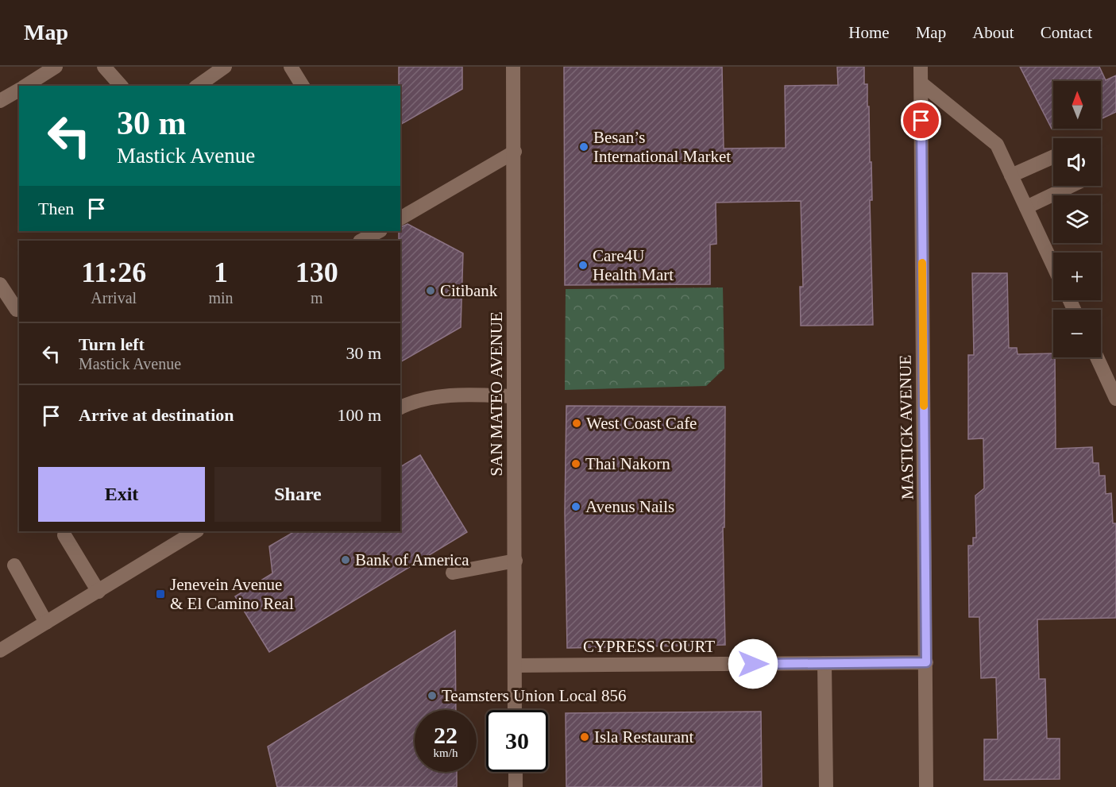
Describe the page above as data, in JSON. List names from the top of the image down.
{
  "streets": {
    "street": ["SAN MATEO AVENUE", "MASTICK AVENUE", "CYPRESS COURT"]
  },
  "crossings": [
    ["SAN MATEO AVENUE", "CYPRESS COURT"],
    ["MASTICK AVENUE", "CYPRESS COURT"]
  ],
  "places": {
    "other": [
      "Besan’s International Market",
      "Care4U Health Mart",
      "Citibank",
      "West Coast Cafe",
      "Thai Nakorn",
      "Avenus Nails",
      "Bank of America",
      "Teamsters Union Local 856",
      "Isla Restaurant"
    ],
    "transit": ["Jenevein Avenue & El Camino Real"]
  },
  "north": "top",
  "page": {
    "header": "Map",
    "nav": [
      "Home",
      "Map",
      "About",
      "Contact"
    ],
    "map_buttons": ["+", "−"],
    "turn": ["30 m", "Mastick Avenue"],
    "then": "Then",
    "eta": [
      "11:26",
      "Arrival",
      "1",
      "min",
      "130",
      "m"
    ],
    "list": [
      {
        "name": "Turn left",
        "note": "Mastick Avenue",
        "value": "30 m"
      },
      {
        "name": "Arrive at destination",
        "value": "100 m"
      }
    ],
    "buttons": ["Exit", "Share"],
    "speed": "22 km/h",
    "limit": "30"
  }
}
